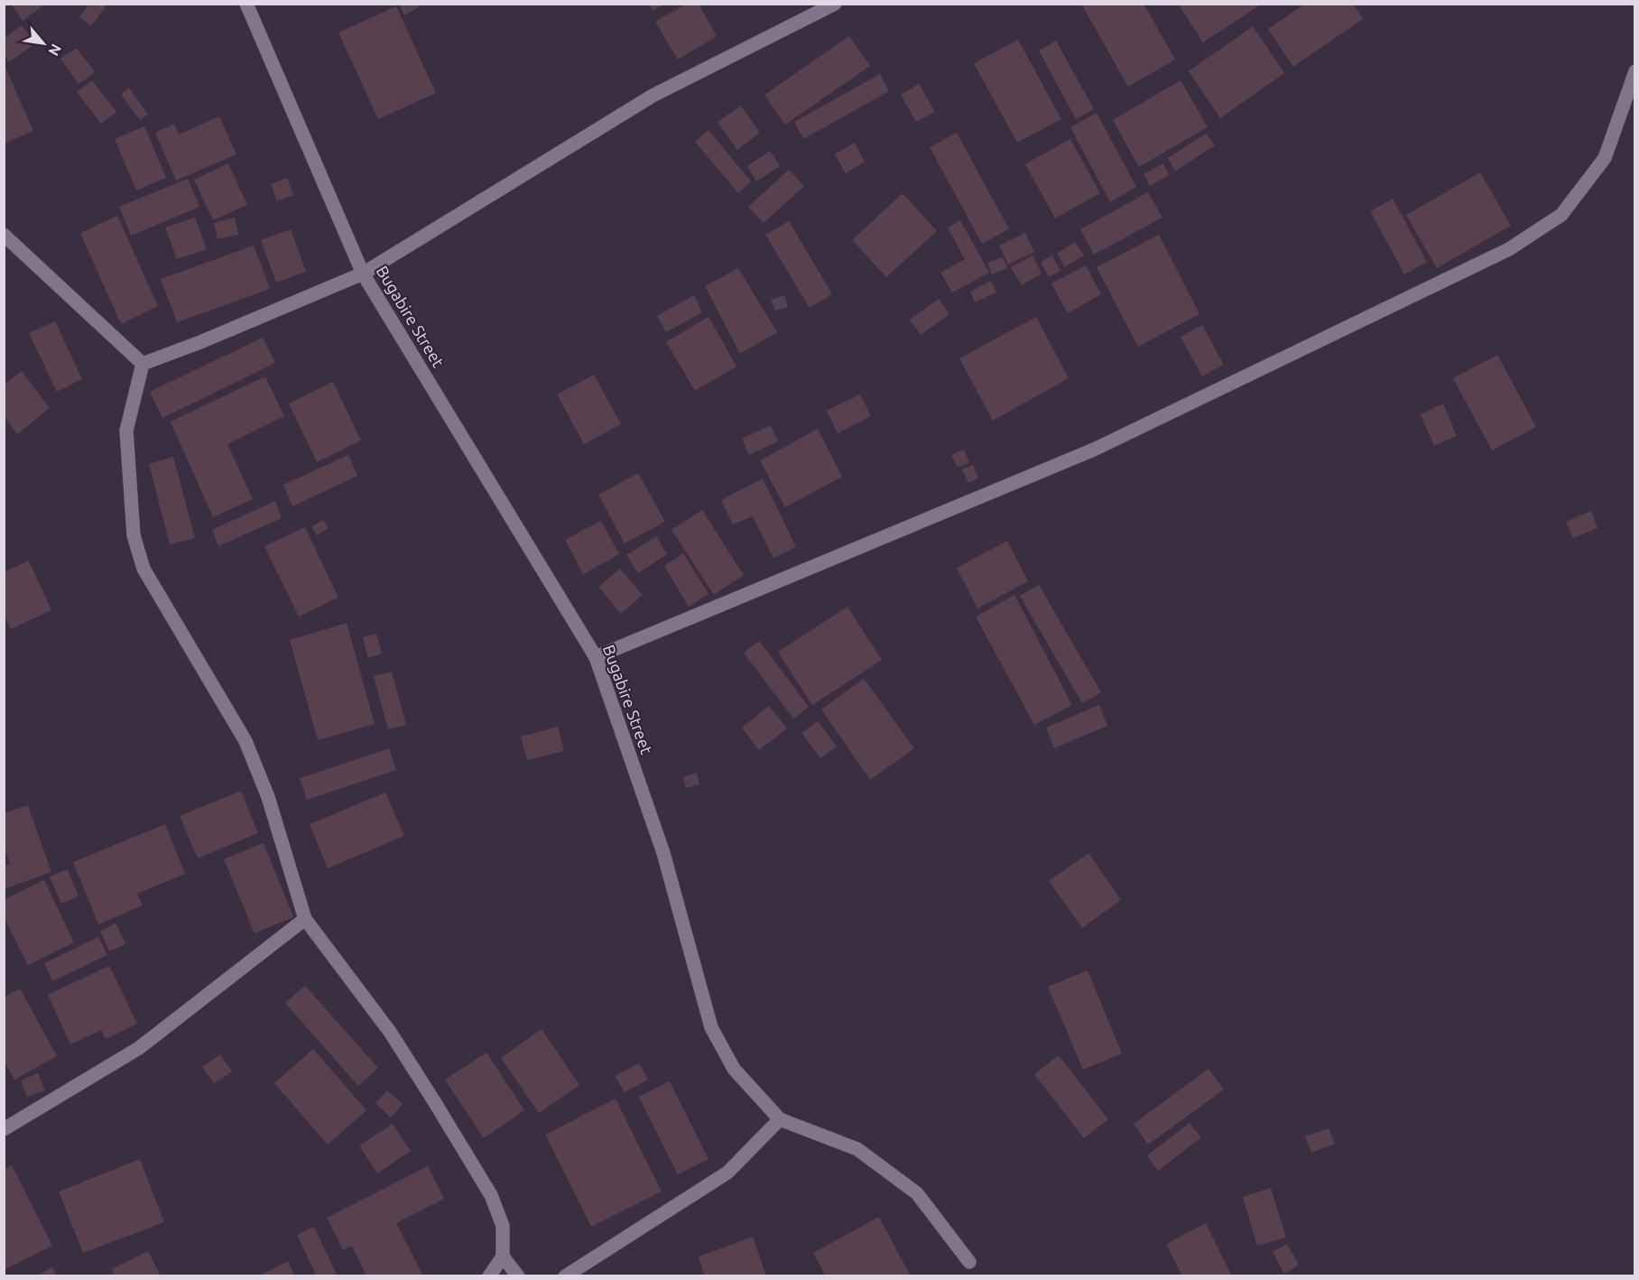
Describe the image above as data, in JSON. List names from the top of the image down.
{
  "streets": {
    "street": ["Bugabire Street"]
  },
  "north": "bottom right"
}
